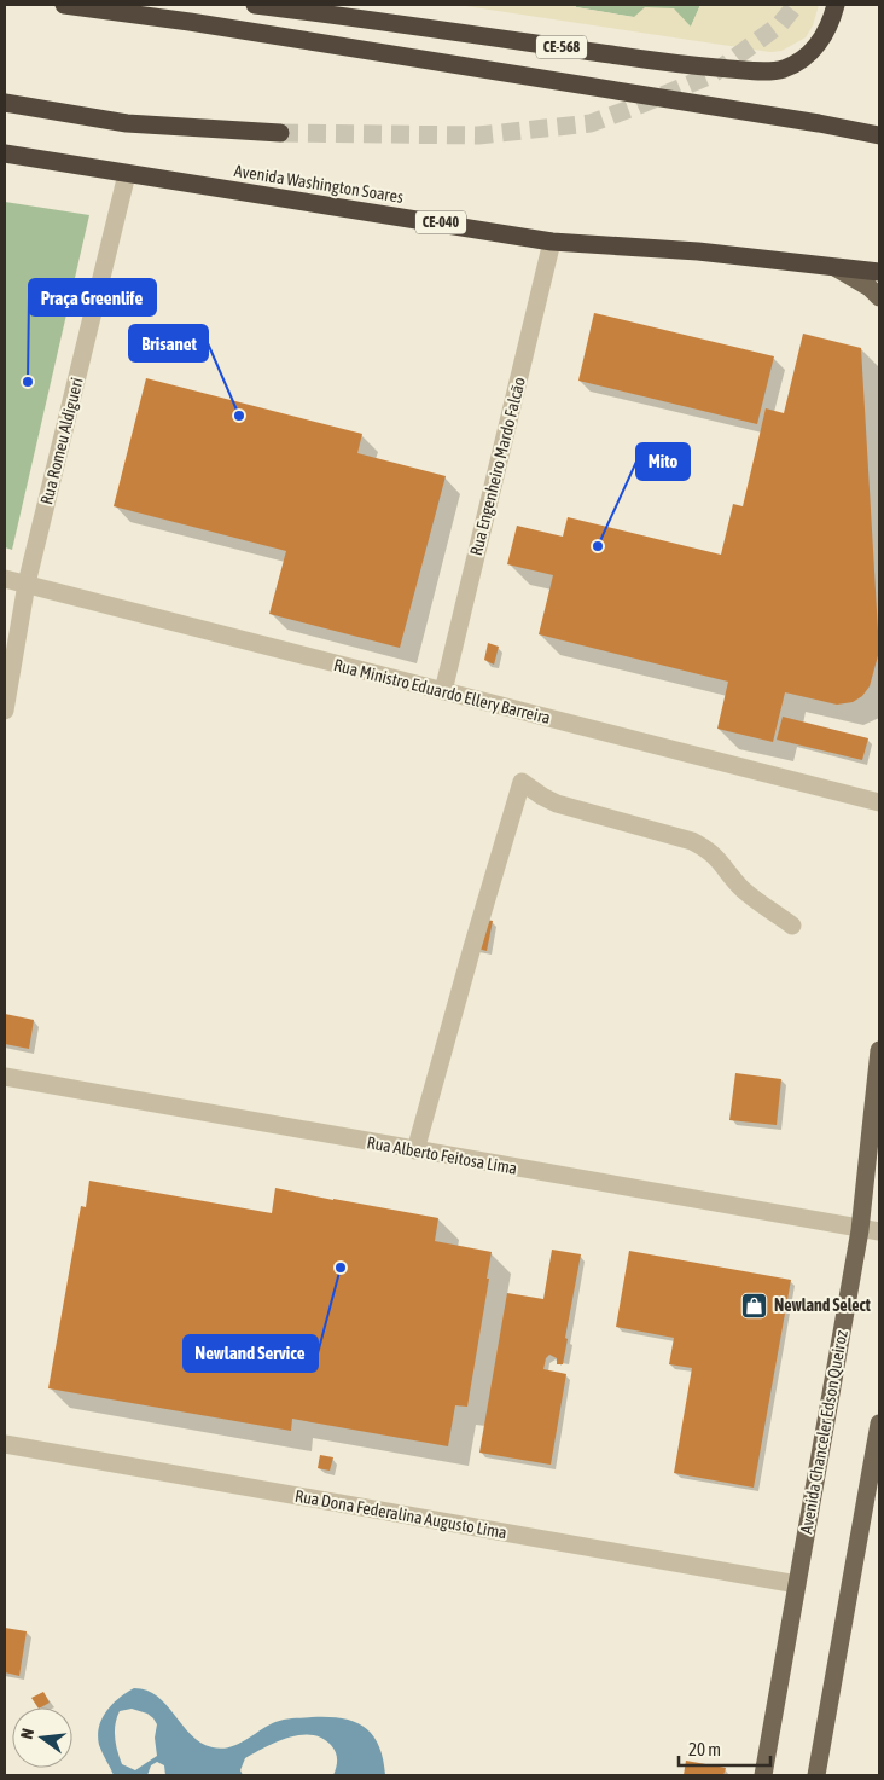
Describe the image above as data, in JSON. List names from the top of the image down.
{
  "streets": {
    "highway": ["CE-568", "Avenida Washington Soares", "CE-040"],
    "main road": ["Avenida Chanceler Edson Queiroz"],
    "street": [
      "Rua Romeu Aldigueri",
      "Rua Engenheiro Mardo Falcão",
      "Rua Ministro Eduardo Ellery Barreira",
      "Rua Alberto Feitosa Lima",
      "Rua Dona Federalina Augusto Lima"
    ]
  },
  "crossings": [
    ["Avenida Washington Soares", "Rua Romeu Aldigueri"],
    ["Avenida Washington Soares", "Rua Engenheiro Mardo Falcão"],
    ["Rua Romeu Aldigueri", "Rua Ministro Eduardo Ellery Barreira"],
    ["Rua Engenheiro Mardo Falcão", "Rua Ministro Eduardo Ellery Barreira"],
    ["Rua Alberto Feitosa Lima", "Avenida Chanceler Edson Queiroz"],
    ["Avenida Chanceler Edson Queiroz", "Rua Dona Federalina Augusto Lima"]
  ],
  "places": {
    "other": [
      "Praça Greenlife",
      "Brisanet",
      "Mito",
      "Newland Service"
    ],
    "shop": ["Newland Select"]
  },
  "scale_bar": "20 m",
  "north": "left"
}
